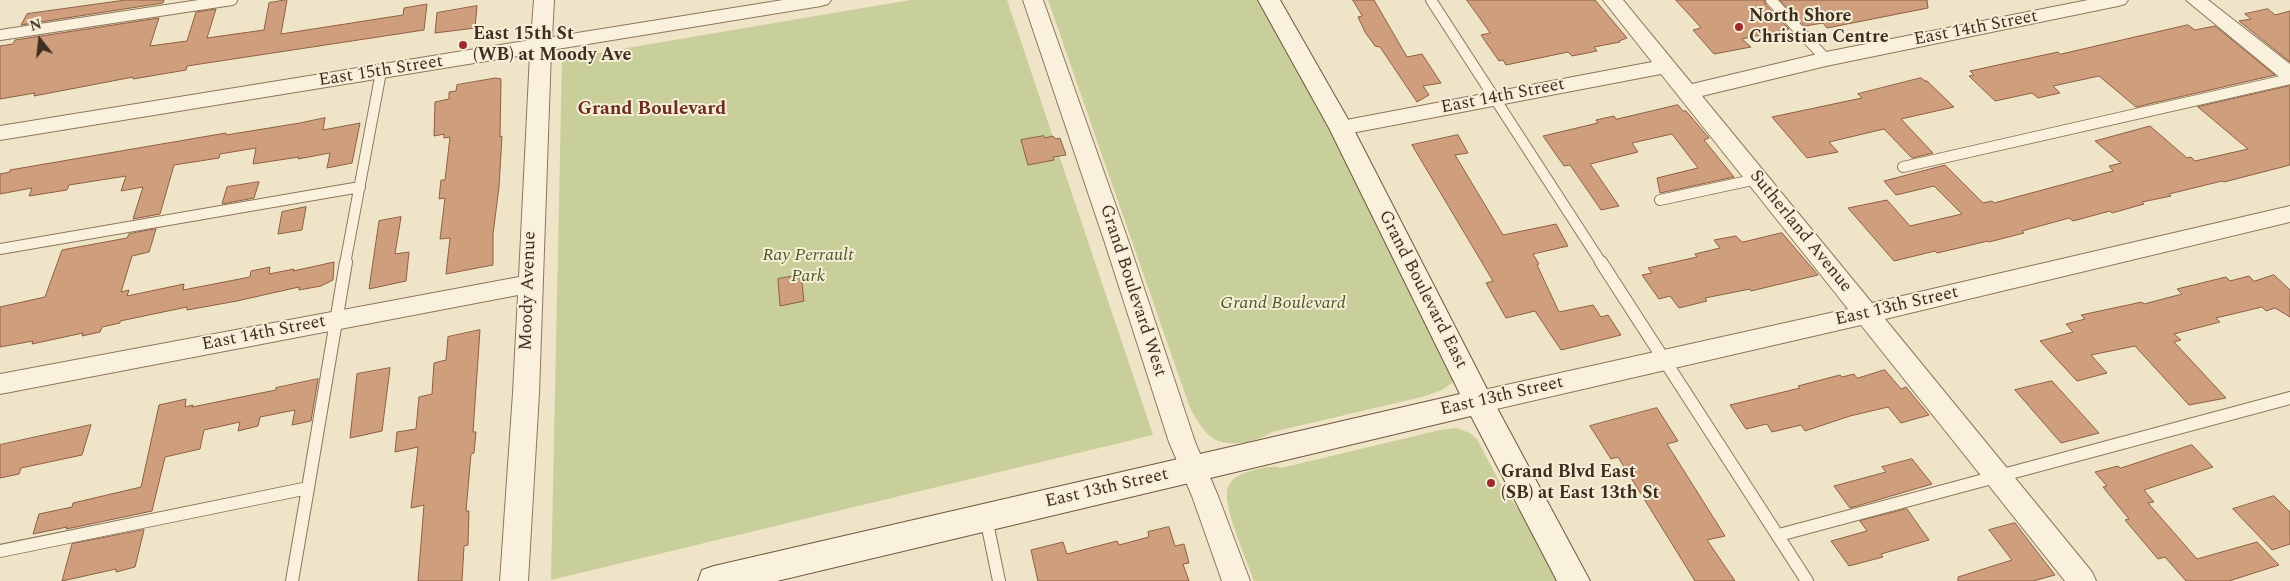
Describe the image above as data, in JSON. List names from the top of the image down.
{
  "streets": {
    "main road": ["Grand Boulevard East", "East 13th Street"],
    "street": [
      "East 14th Street",
      "East 15th Street",
      "Sutherland Avenue",
      "Moody Avenue",
      "Grand Boulevard West"
    ]
  },
  "crossings": [
    ["East 14th Street", "Sutherland Avenue"],
    ["East 14th Street", "Grand Boulevard East"],
    ["East 14th Street", "Moody Avenue"],
    ["East 15th Street", "Moody Avenue"],
    ["Sutherland Avenue", "East 13th Street"],
    ["Grand Boulevard East", "East 13th Street"],
    ["Grand Boulevard West", "East 13th Street"]
  ],
  "districts": ["Grand Boulevard"],
  "parks": ["Ray Perrault Park", "Grand Boulevard"],
  "places": ["North Shore Christian Centre", "East 15th St (WB) at Moody Ave", "Grand Blvd East (SB) at East 13th St"],
  "north": "top"
}
